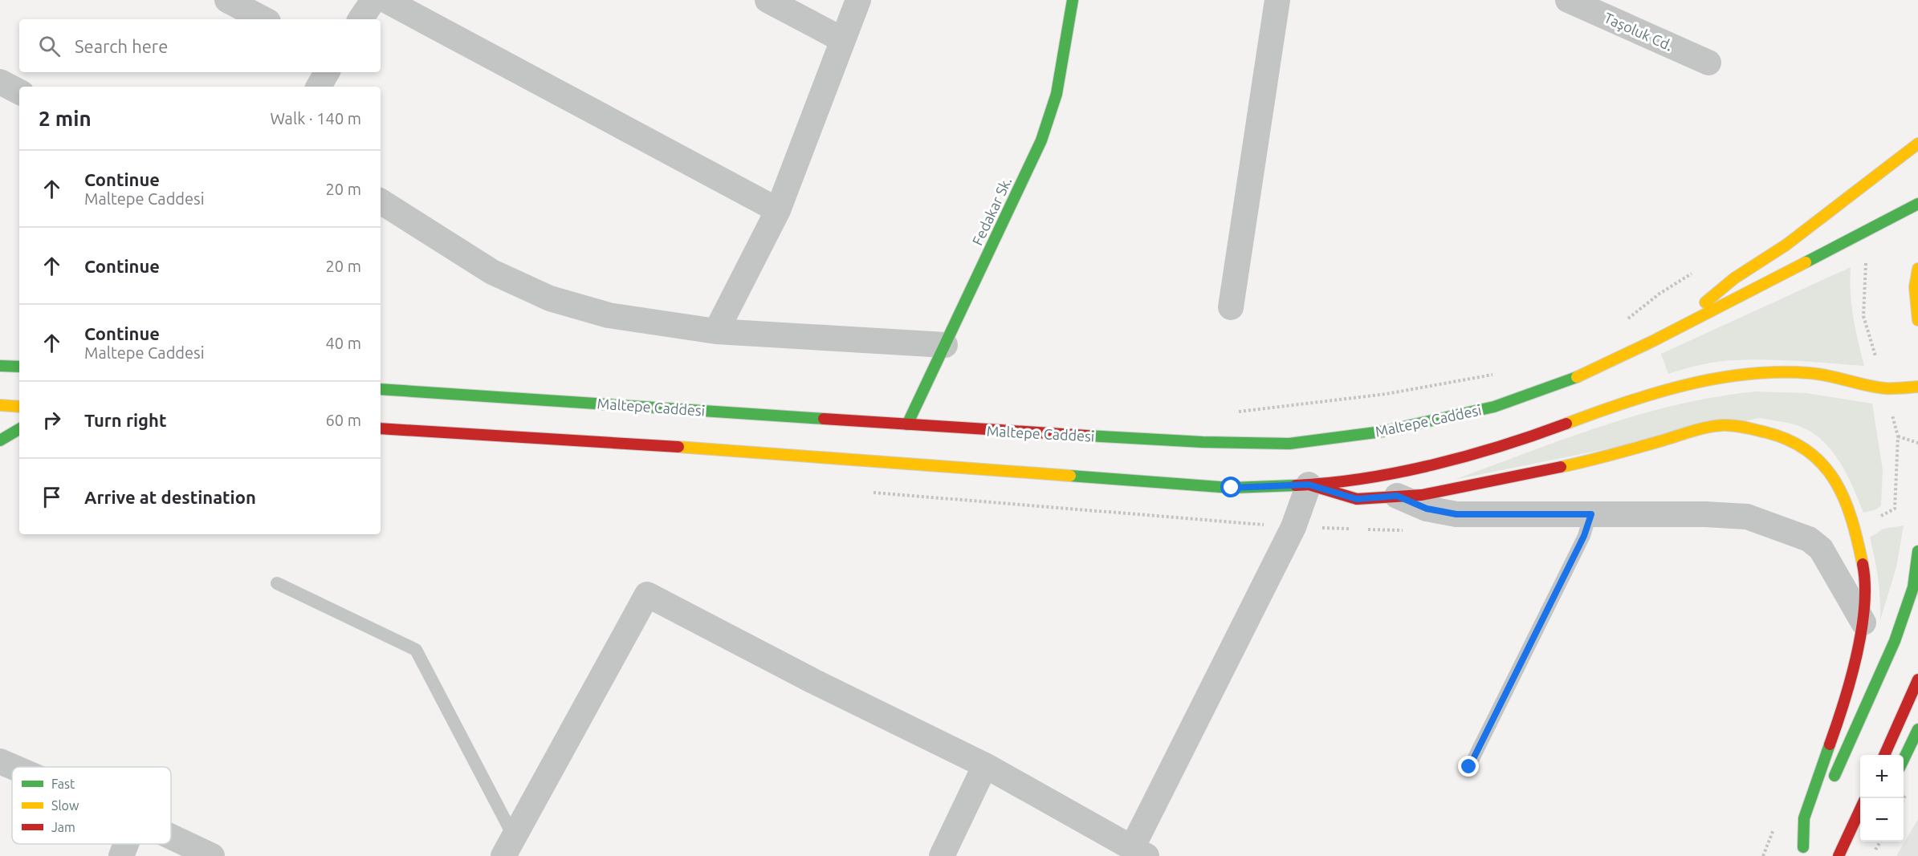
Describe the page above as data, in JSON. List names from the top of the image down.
{
  "streets": {
    "main road": ["Fedakar Sk.", "Maltepe Caddesi"],
    "street": ["Taşoluk Cd."]
  },
  "crossings": [
    ["Fedakar Sk.", "Maltepe Caddesi"]
  ],
  "legend": ["Fast", "Slow", "Jam"],
  "page": {
    "search": "Search here",
    "heading": ["2 min", "Walk · 140 m"],
    "list": [
      ["Continue", "Maltepe Caddesi", "20 m"],
      ["Continue", "20 m"],
      ["Continue", "Maltepe Caddesi", "40 m"],
      ["Turn right", "60 m"],
      "Arrive at destination"
    ],
    "map_buttons": ["+", "−"]
  }
}
